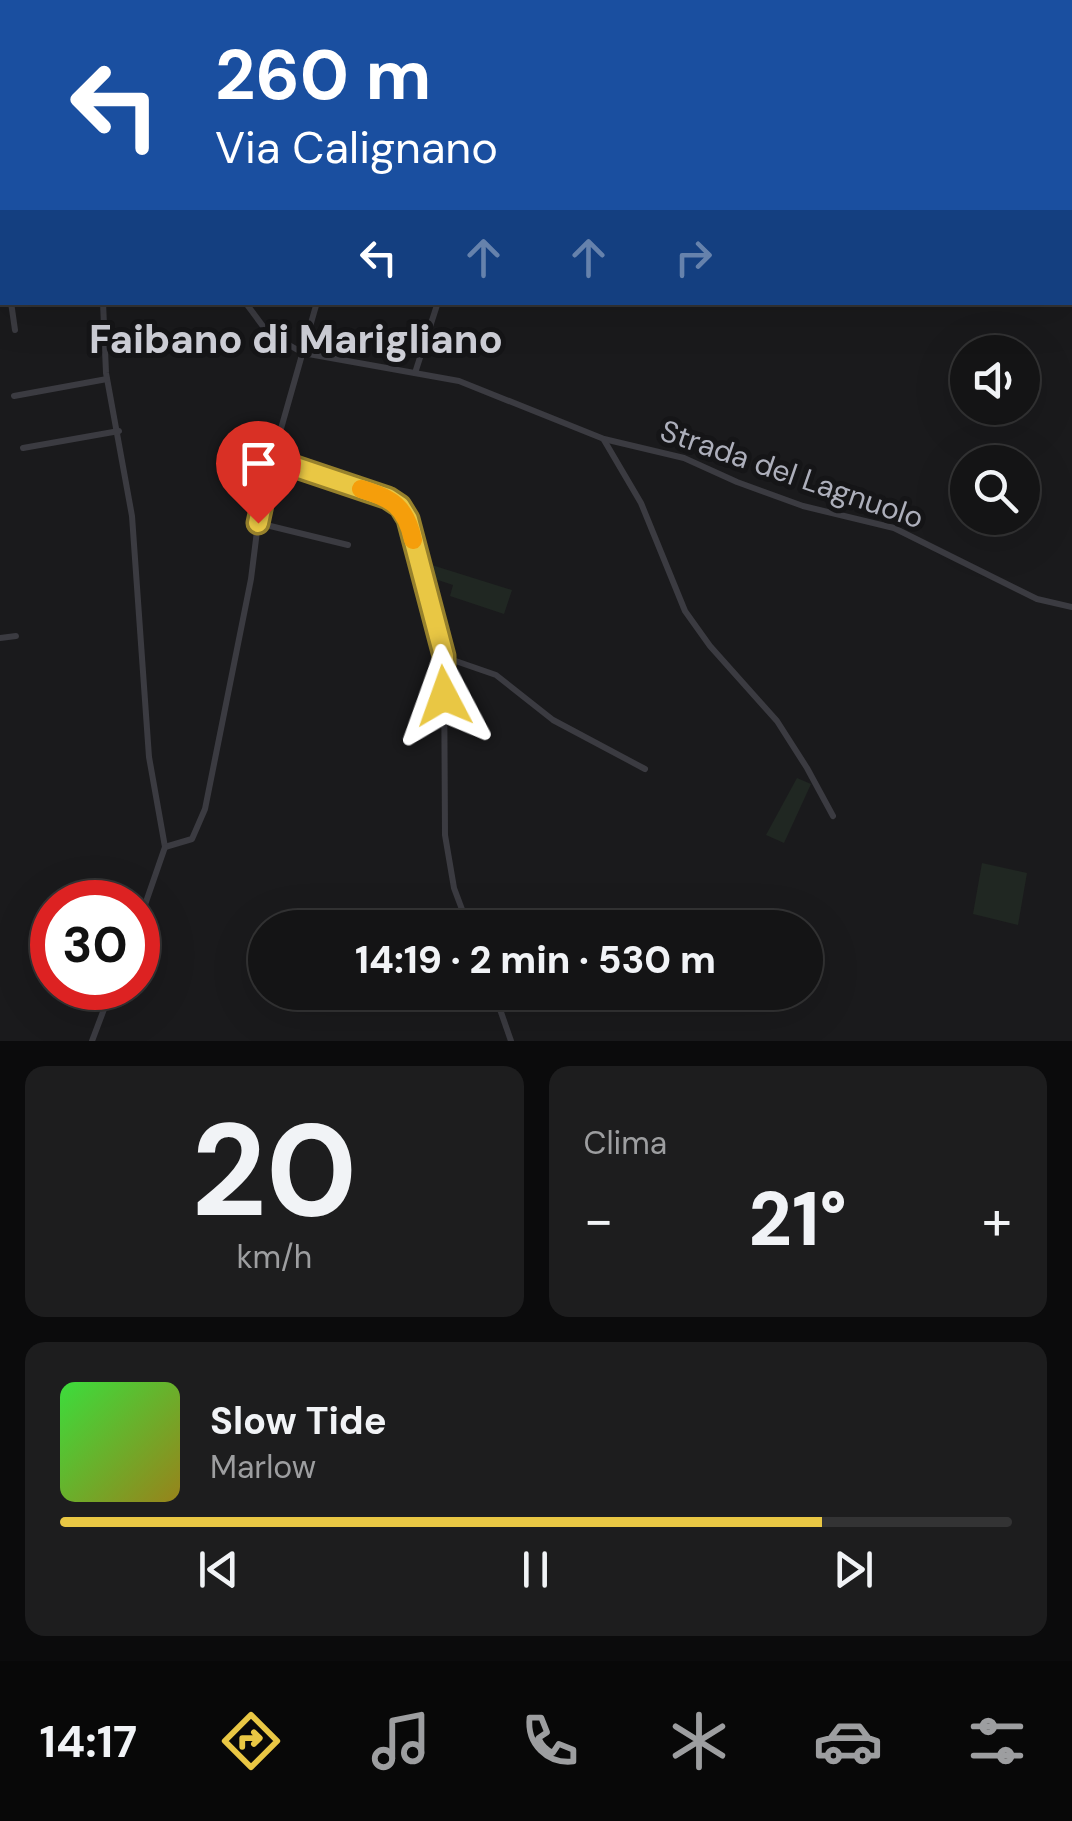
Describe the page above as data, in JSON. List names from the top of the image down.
{
  "streets": {
    "street": ["Strada del Lagnuolo"]
  },
  "districts": ["Faibano di Marigliano"],
  "page": {
    "turn": ["260 m", "Via Calignano"],
    "limit": "30",
    "trip": "14:19 · 2 min · 530 m",
    "tile": [
      ["20", "km/h"],
      "Clima"
    ],
    "heat": ["−", "21°", "+"],
    "song": ["Slow Tide", "Marlow"],
    "tabs": "14:17"
  }
}
